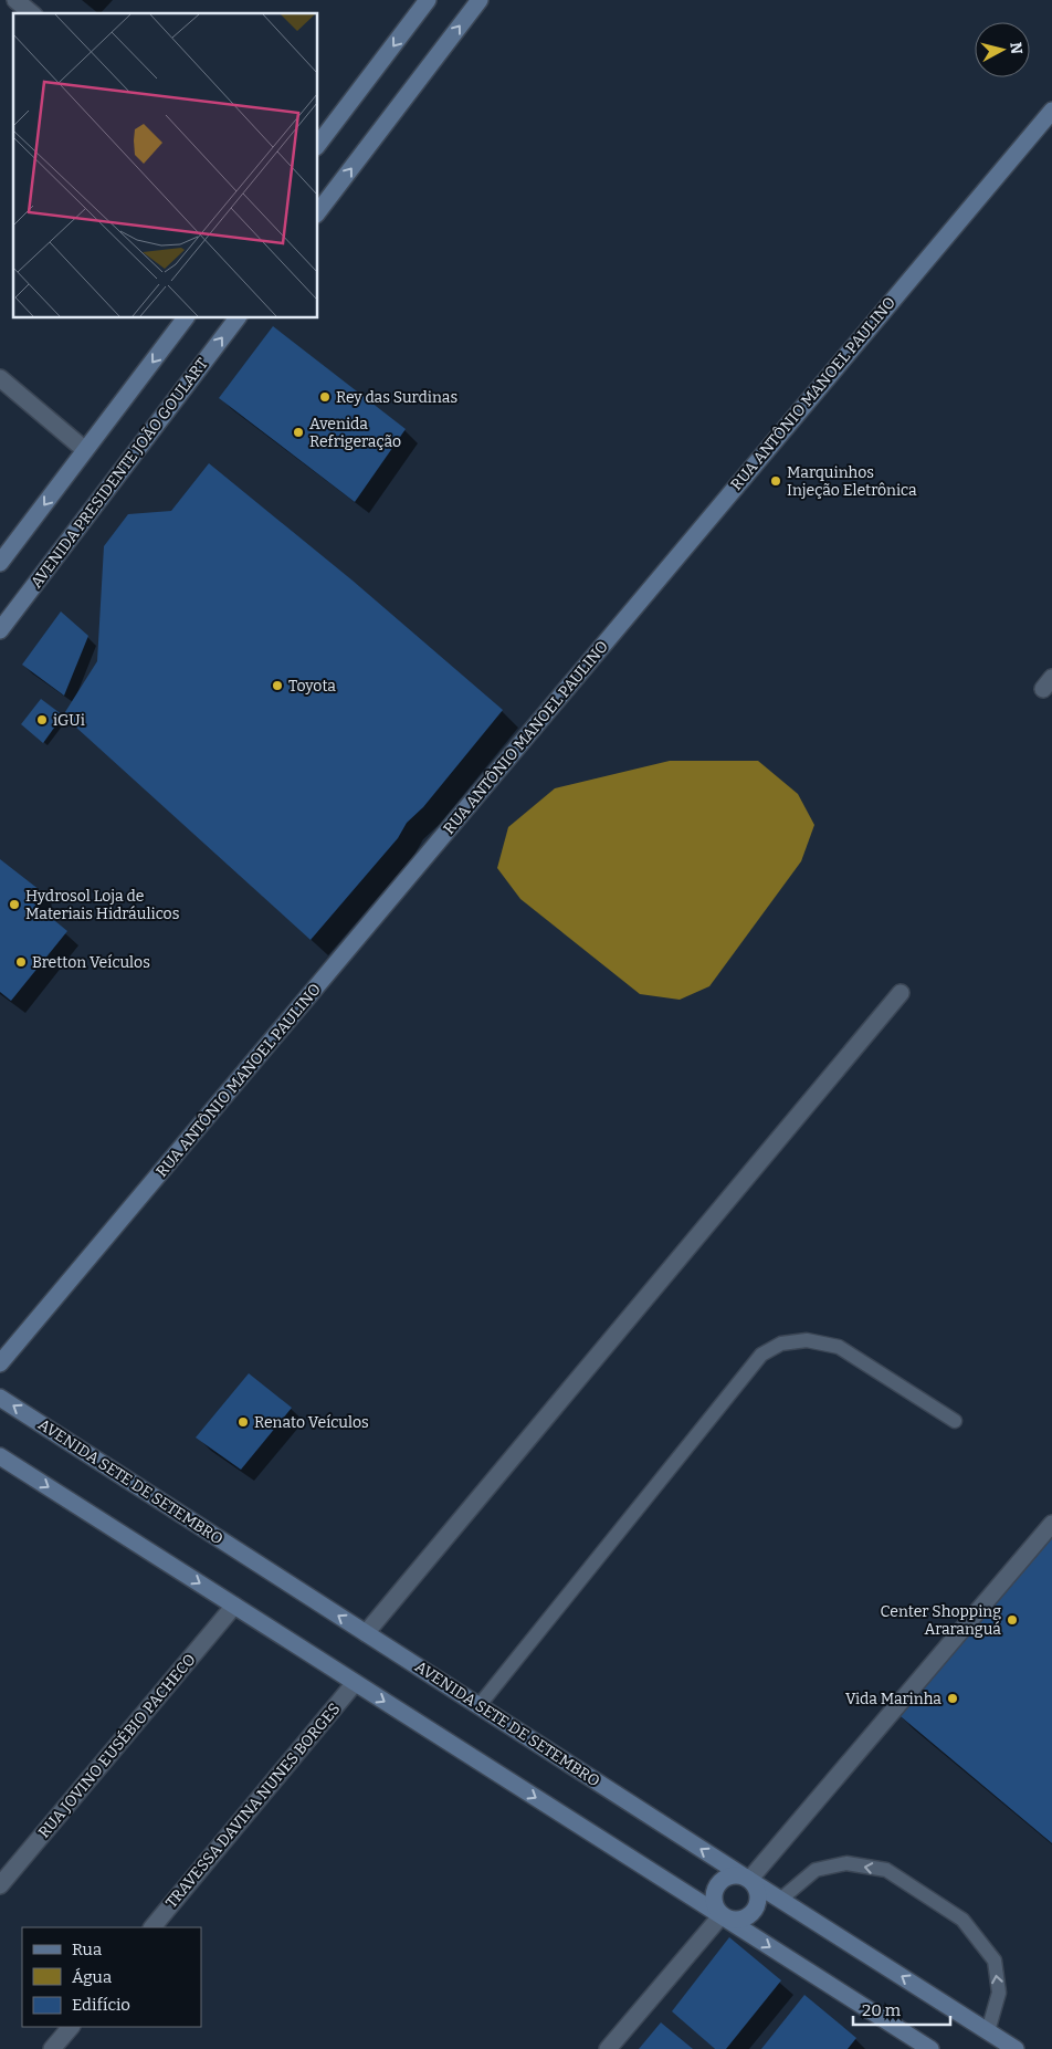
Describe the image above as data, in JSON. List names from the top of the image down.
{
  "streets": {
    "main road": ["RUA ANTÔNIO MANOEL PAULINO", "AVENIDA PRESIDENTE JOÃO GOULART", "AVENIDA SETE DE SETEMBRO"],
    "street": ["RUA JOVINO EUSÉBIO PACHECO", "TRAVESSA DAVINA NUNES BORGES"]
  },
  "places": [
    "Rey das Surdinas",
    "Avenida Refrigeração",
    "Marquinhos Injeção Eletrônica",
    "Toyota",
    "iGUi",
    "Hydrosol Loja de Materiais Hidráulicos",
    "Bretton Veículos",
    "Renato Veículos",
    "Center Shopping Araranguá",
    "Vida Marinha"
  ],
  "legend": ["Rua", "Água", "Edifício"],
  "scale_bar": "20 m",
  "north": "right"
}
